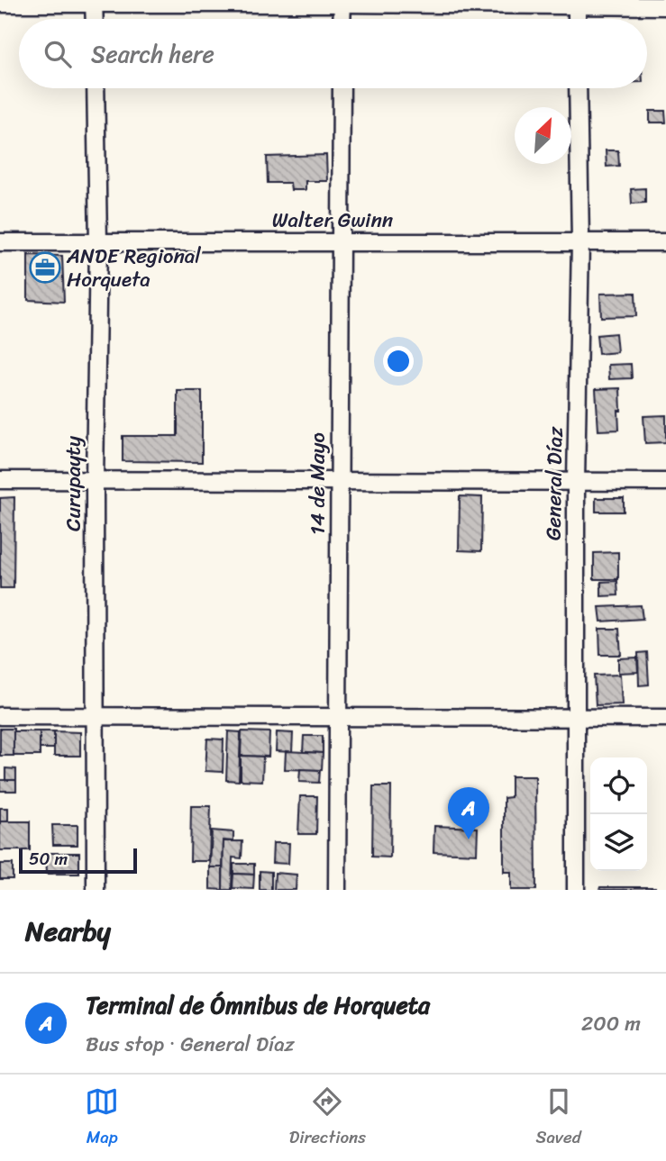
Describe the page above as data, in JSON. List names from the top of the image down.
{
  "streets": {
    "street": [
      "Walter Gwinn",
      "Curupayty",
      "14 de Mayo",
      "General Díaz"
    ]
  },
  "crossings": [
    ["Walter Gwinn", "Curupayty"],
    ["Walter Gwinn", "14 de Mayo"],
    ["Walter Gwinn", "General Díaz"]
  ],
  "places": {
    "office": ["ANDE Regional Horqueta"]
  },
  "scale_bar": "50 m",
  "north": "top right",
  "page": {
    "search": "Search here",
    "pins": "A",
    "scale": "50 m",
    "heading": "Nearby",
    "list": [
      {
        "mark": "A",
        "name": "Terminal de Ómnibus de Horqueta",
        "note": "Bus stop · General Díaz",
        "value": "200 m"
      }
    ],
    "nav": ["Map", "Directions", "Saved"]
  }
}
